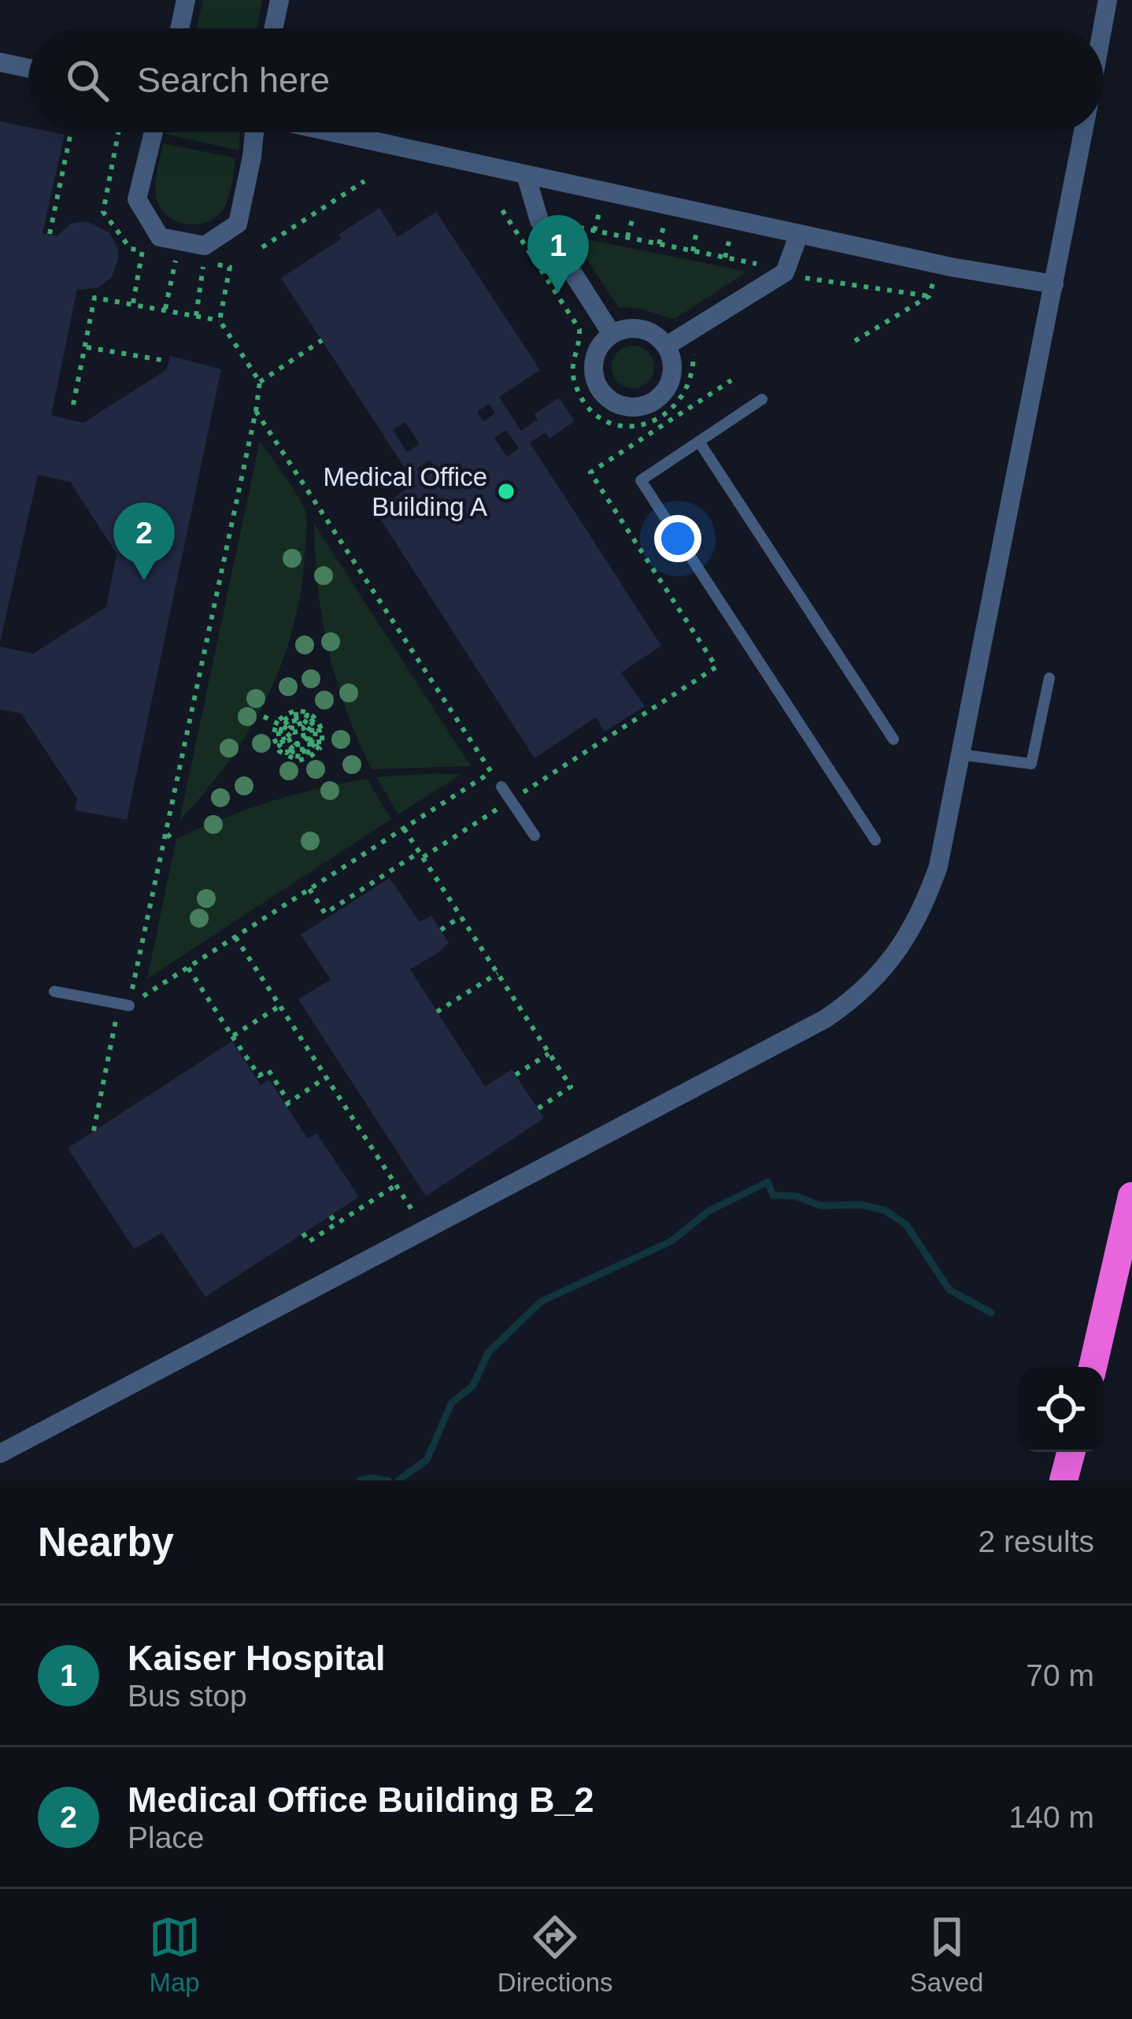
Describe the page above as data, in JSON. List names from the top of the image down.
{
  "places": ["Medical Office Building A"],
  "page": {
    "search": "Search here",
    "pins": ["1", "2"],
    "heading": ["Nearby", "2 results"],
    "list": [
      {
        "mark": "1",
        "name": "Kaiser Hospital",
        "note": "Bus stop",
        "value": "70 m"
      },
      {
        "mark": "2",
        "name": "Medical Office Building B_2",
        "note": "Place",
        "value": "140 m"
      }
    ],
    "nav": ["Map", "Directions", "Saved"]
  }
}
